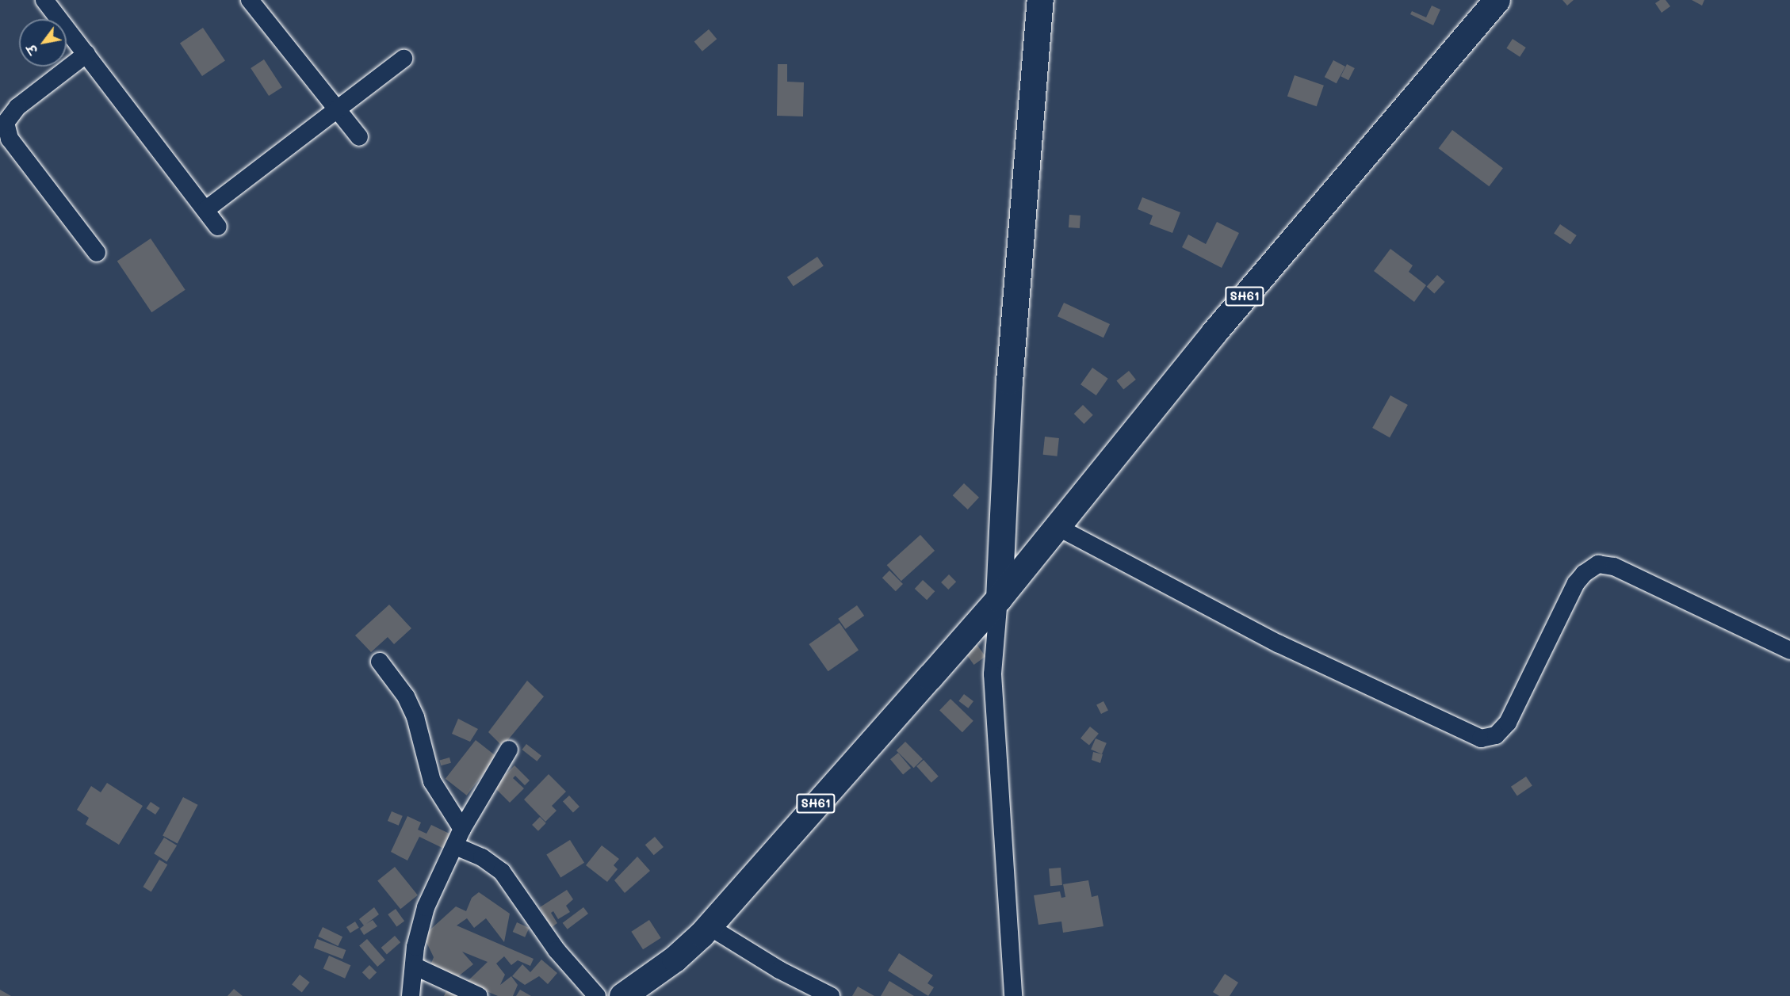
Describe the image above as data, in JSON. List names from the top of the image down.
{
  "streets": {
    "main road": ["SH61"]
  },
  "north": "bottom left"
}
